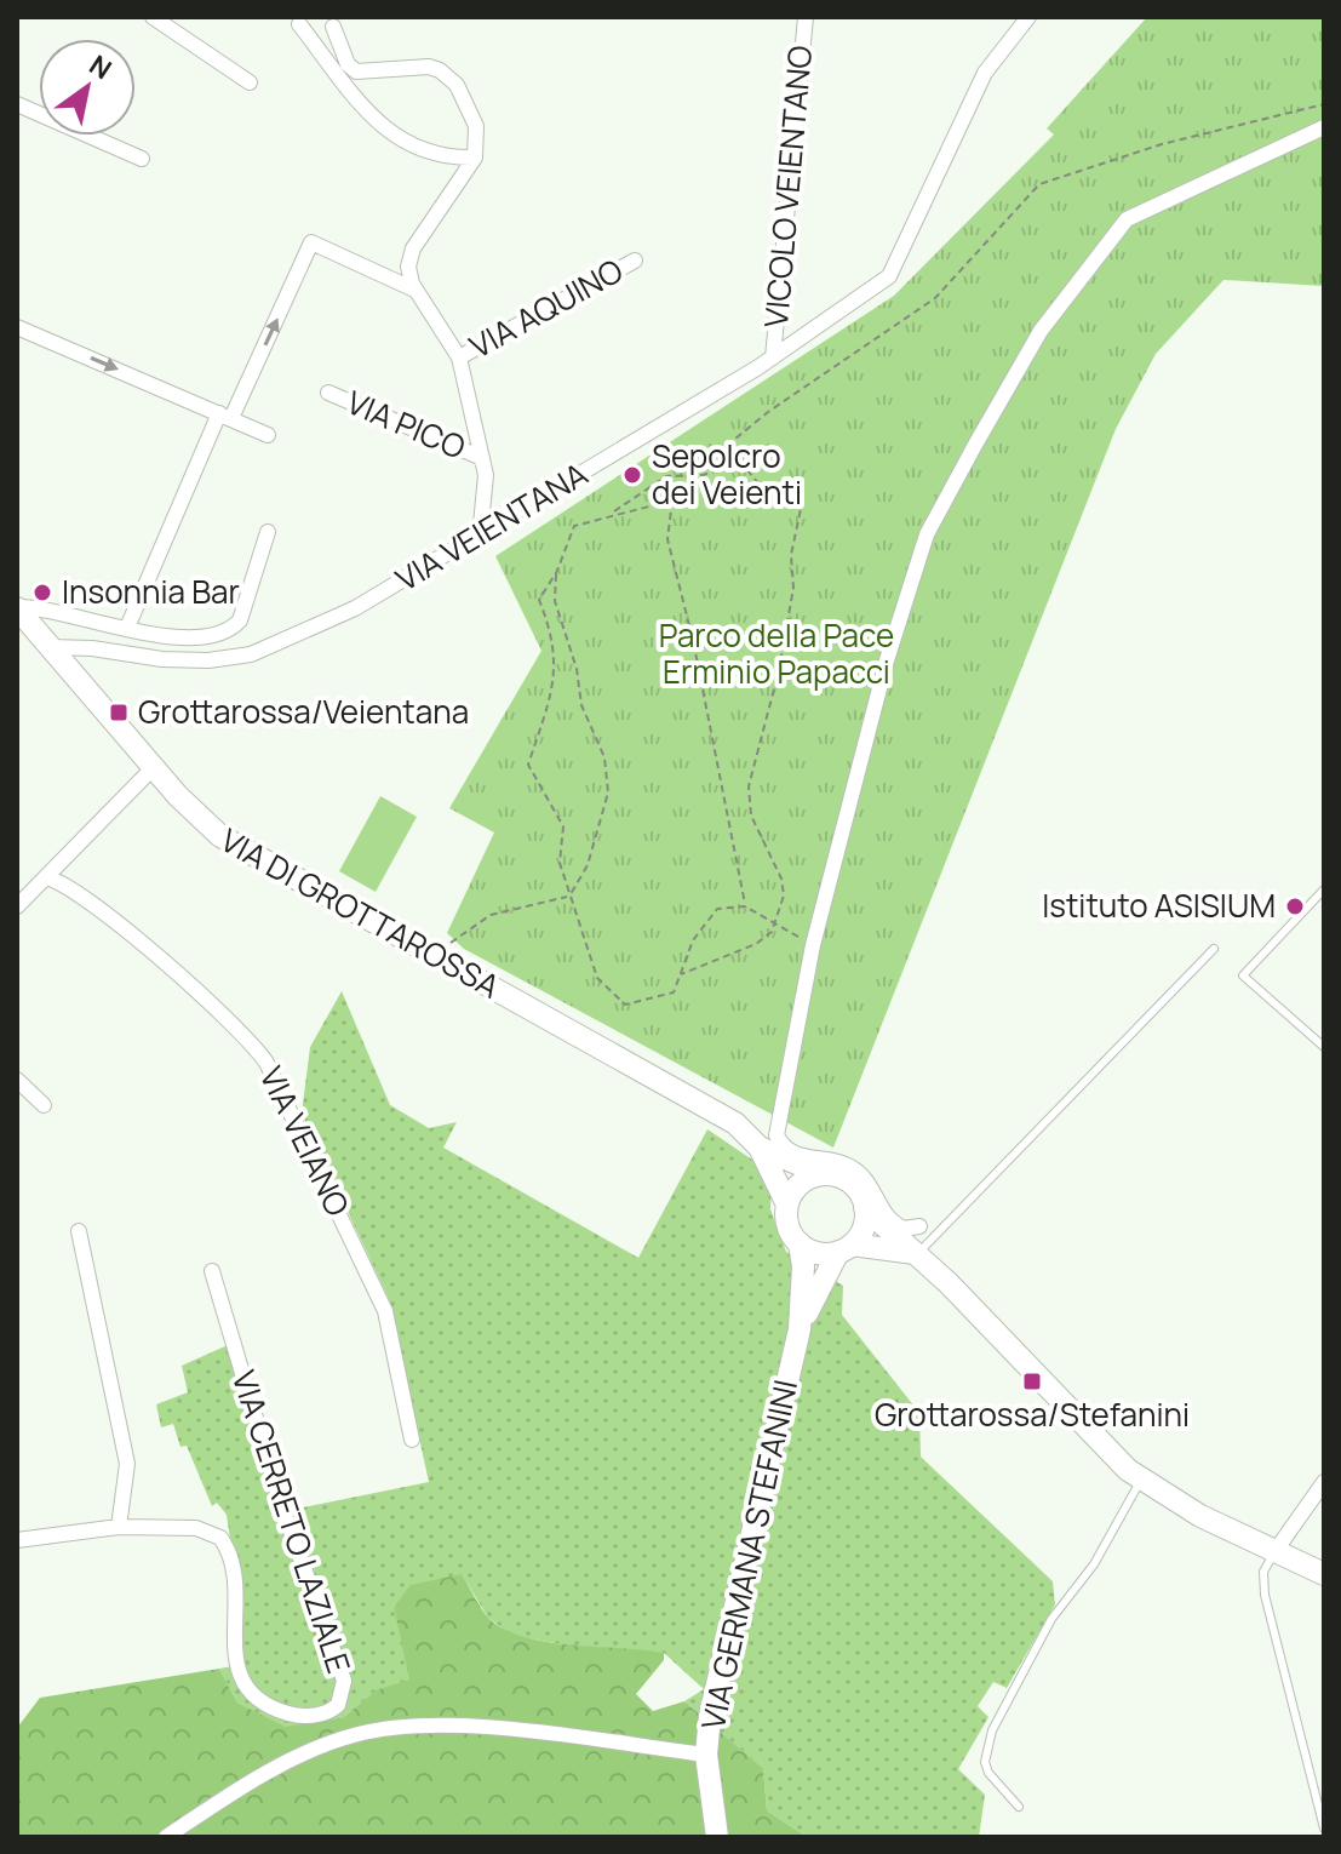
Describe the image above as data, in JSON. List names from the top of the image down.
{
  "streets": {
    "street": [
      "VICOLO VEIENTANO",
      "VIA AQUINO",
      "VIA PICO",
      "VIA VEIENTANA",
      "VIA DI GROTTAROSSA",
      "VIA VEIANO",
      "VIA CERRETO LAZIALE",
      "VIA GERMANA STEFANINI"
    ]
  },
  "crossings": [
    ["VICOLO VEIENTANO", "VIA VEIENTANA"],
    ["VIA VEIENTANA", "VIA DI GROTTAROSSA"],
    ["VIA DI GROTTAROSSA", "VIA GERMANA STEFANINI"]
  ],
  "parks": ["Parco della Pace Erminio Papacci"],
  "places": {
    "other": ["Sepolcro dei Veienti", "Insonnia Bar", "Istituto ASISIUM"],
    "transit": ["Grottarossa/Veientana", "Grottarossa/Stefanini"]
  },
  "north": "top right"
}
